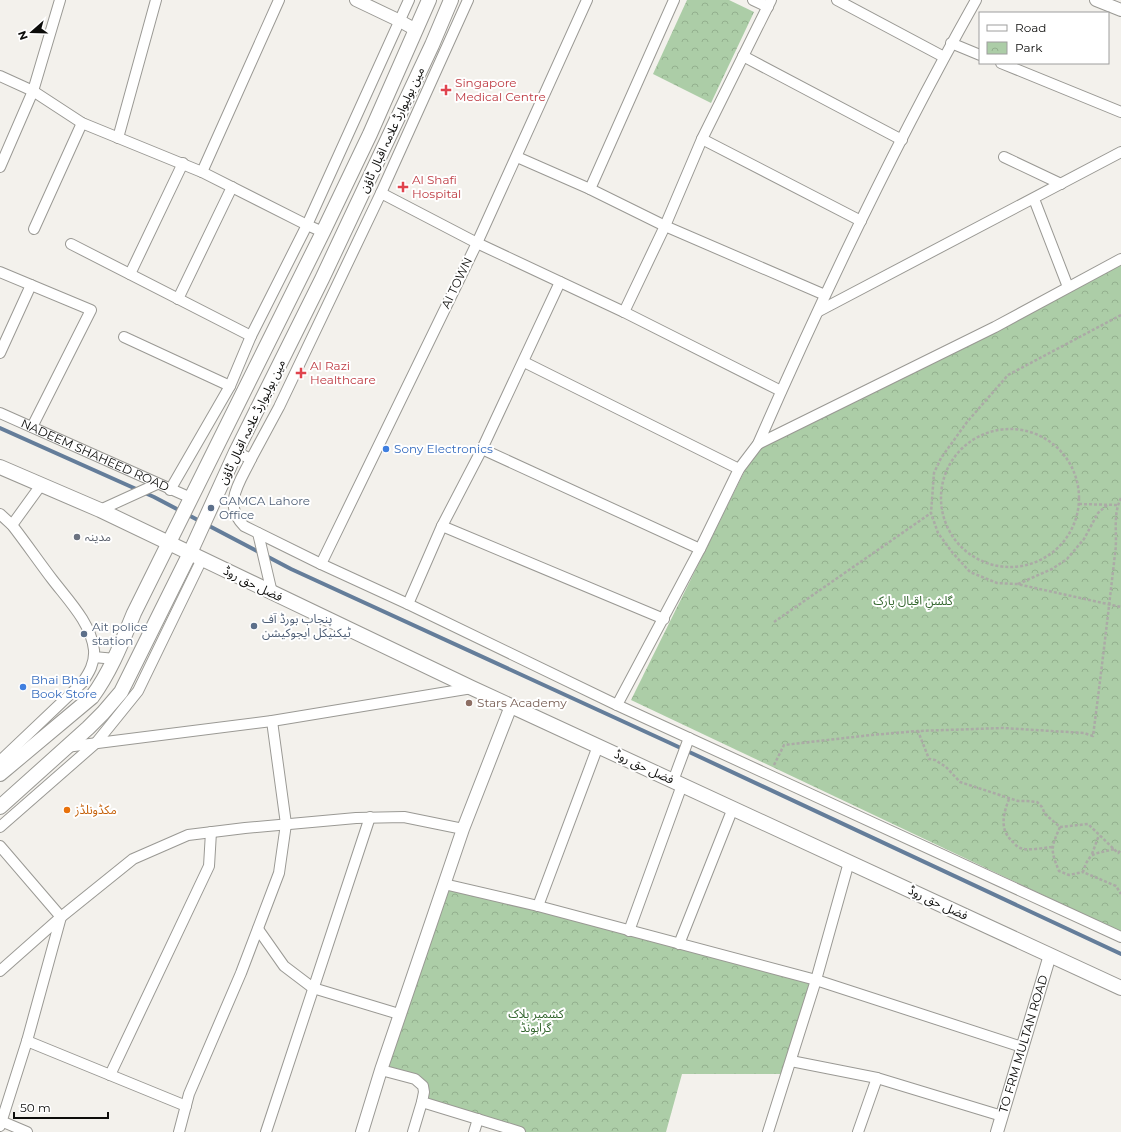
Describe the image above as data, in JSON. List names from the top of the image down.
{
  "streets": {
    "main road": ["مین بولیوارڈ علامہ اقبال ٹاؤن", "فضل حق روڈ"],
    "street": ["AI TOWN", "NADEEM SHAHEED ROAD", "TO FRM MULTAN ROAD"]
  },
  "crossings": [
    ["مین بولیوارڈ علامہ اقبال ٹاؤن", "NADEEM SHAHEED ROAD"],
    ["مین بولیوارڈ علامہ اقبال ٹاؤن", "فضل حق روڈ"],
    ["فضل حق روڈ", "TO FRM MULTAN ROAD"]
  ],
  "parks": ["گلشنِ اقبال پارک", "کشمیر بلاک ﮔﺮﺍﮨﻮﻧﮉ"],
  "places": {
    "health": ["Singapore Medical Centre", "Al Shafi Hospital", "Al Razi Healthcare"],
    "other": [
      "Sony Electronics",
      "GAMCA Lahore Office",
      "مدینہ",
      "پنجاب بورڈ آف ٹیکنیکل ایجوکیشن",
      "Ait police station",
      "Bhai Bhai Book Store",
      "Stars Academy",
      "مکڈونلڈز"
    ]
  },
  "legend": ["Road", "Park"],
  "scale_bar": "50 m",
  "north": "left"
}
